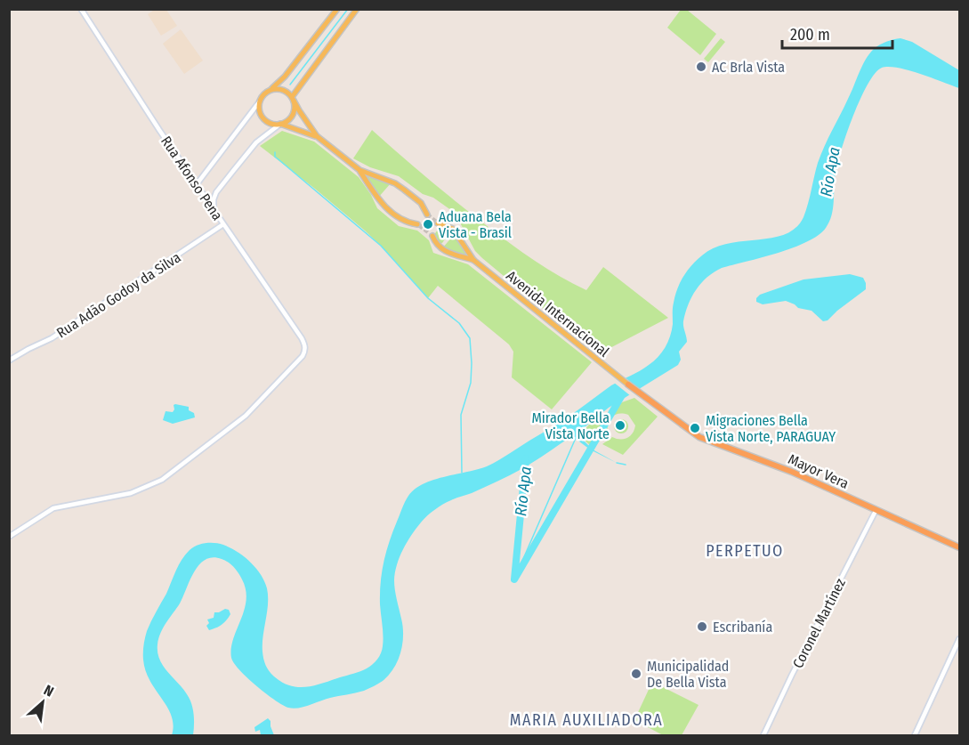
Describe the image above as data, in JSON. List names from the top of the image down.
{
  "streets": {
    "highway": ["Mayor Vera"],
    "main road": ["Avenida Internacional"],
    "street": ["Rua Afonso Pena", "Rua Adão Godoy da Silva", "Coronel Martínez"]
  },
  "crossings": [
    ["Rua Afonso Pena", "Rua Adão Godoy da Silva"],
    ["Avenida Internacional", "Mayor Vera"],
    ["Mayor Vera", "Coronel Martínez"]
  ],
  "districts": ["PERPETUO", "MARIA AUXILIADORA"],
  "water": ["Río Apa"],
  "places": [
    "AC Brla Vista",
    "Aduana Bela Vista - Brasil",
    "Mirador Bella Vista Norte",
    "Migraciones Bella Vista Norte, PARAGUAY",
    "Escribanía",
    "Municipalidad De Bella Vista"
  ],
  "scale_bar": "200 m",
  "north": "top right"
}
